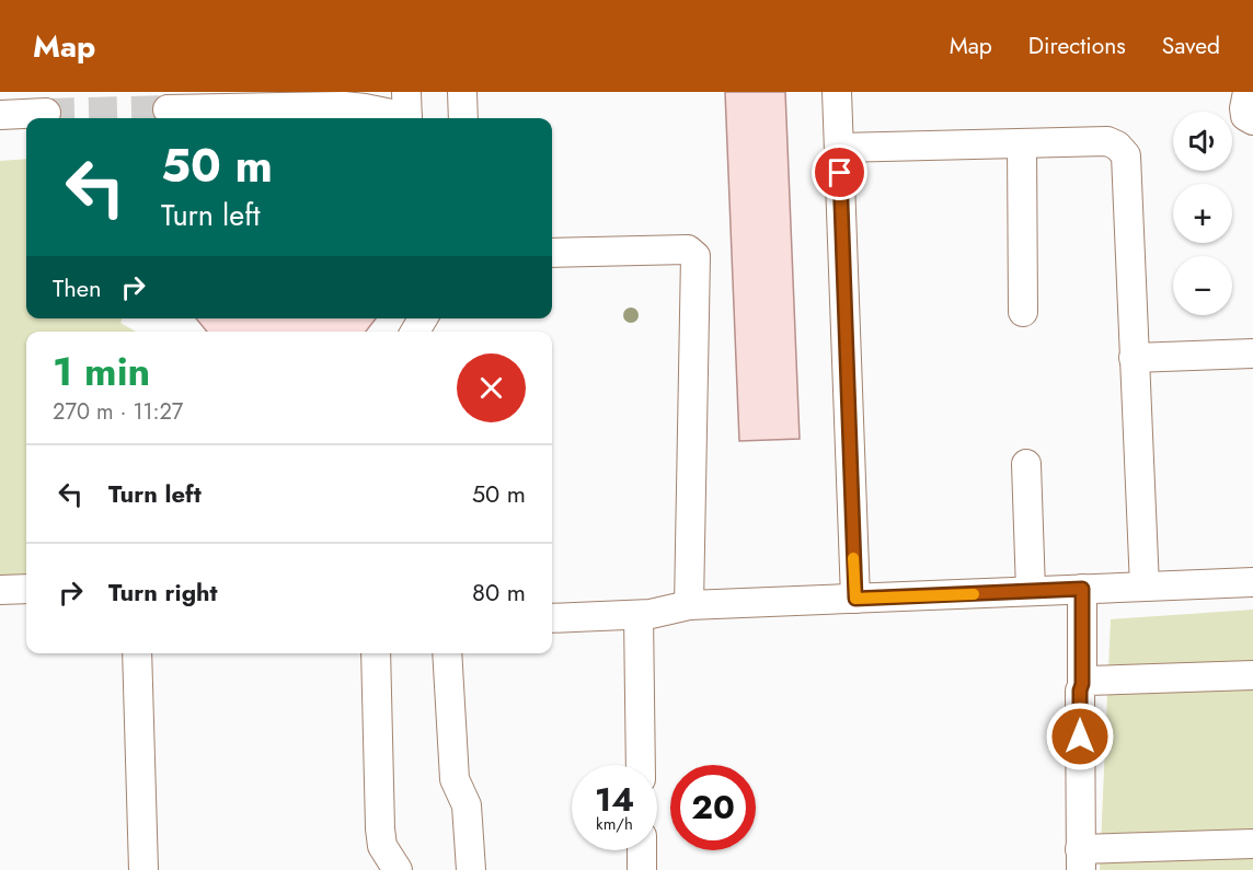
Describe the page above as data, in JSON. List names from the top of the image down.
{
  "page": {
    "header": "Map",
    "nav": ["Map", "Directions", "Saved"],
    "map_buttons": ["+", "−"],
    "turn": ["50 m", "Turn left"],
    "then": "Then",
    "heading": ["1 min", "270 m · 11:27"],
    "list": [
      {
        "name": "Turn left",
        "value": "50 m"
      },
      {
        "name": "Turn right",
        "value": "80 m"
      }
    ],
    "speed": "14 km/h",
    "limit": "20"
  }
}
